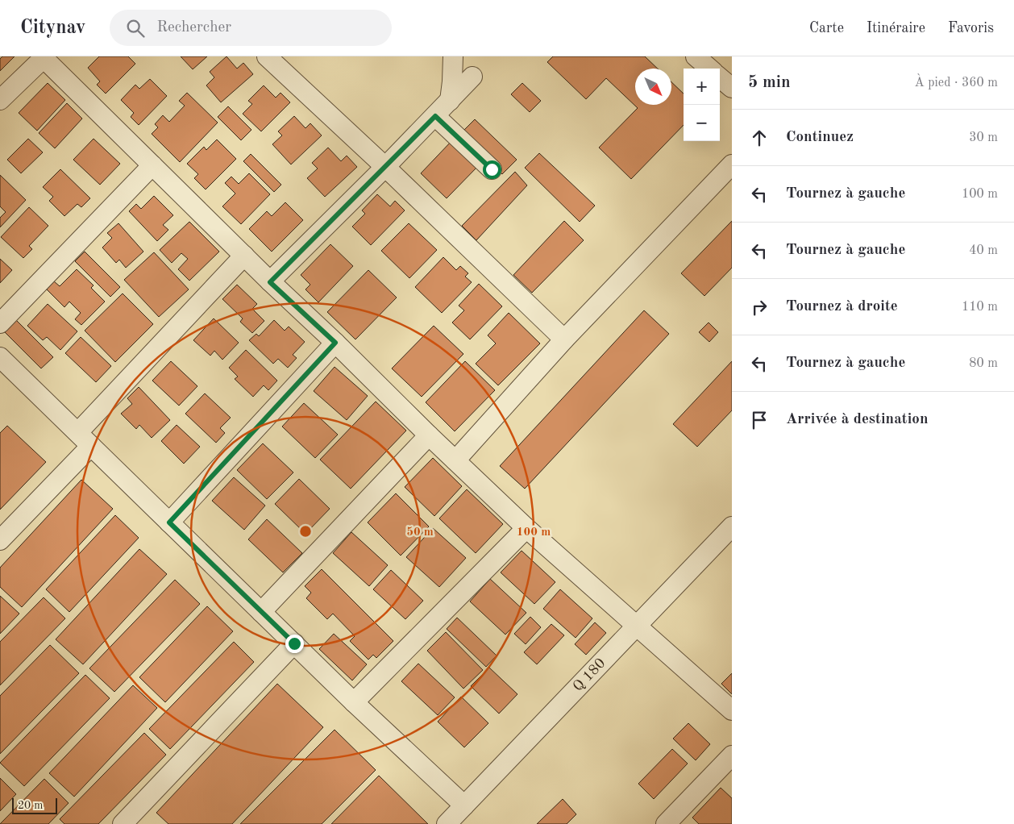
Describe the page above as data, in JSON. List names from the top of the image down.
{
  "streets": {
    "street": ["Q 180"]
  },
  "scale_bar": "20 m",
  "north": "bottom right",
  "page": {
    "header": "Citynav",
    "search": "Rechercher",
    "nav": ["Carte", "Itinéraire", "Favoris"],
    "heading": ["5 min", "À pied · 360 m"],
    "map_buttons": ["+", "−"],
    "list": [
      ["Continuez", "30 m"],
      ["Tournez à gauche", "100 m"],
      ["Tournez à gauche", "40 m"],
      ["Tournez à droite", "110 m"],
      ["Tournez à gauche", "80 m"],
      "Arrivée à destination"
    ],
    "scale": "20 m"
  },
  "rings": ["50 m", "100 m"]
}
